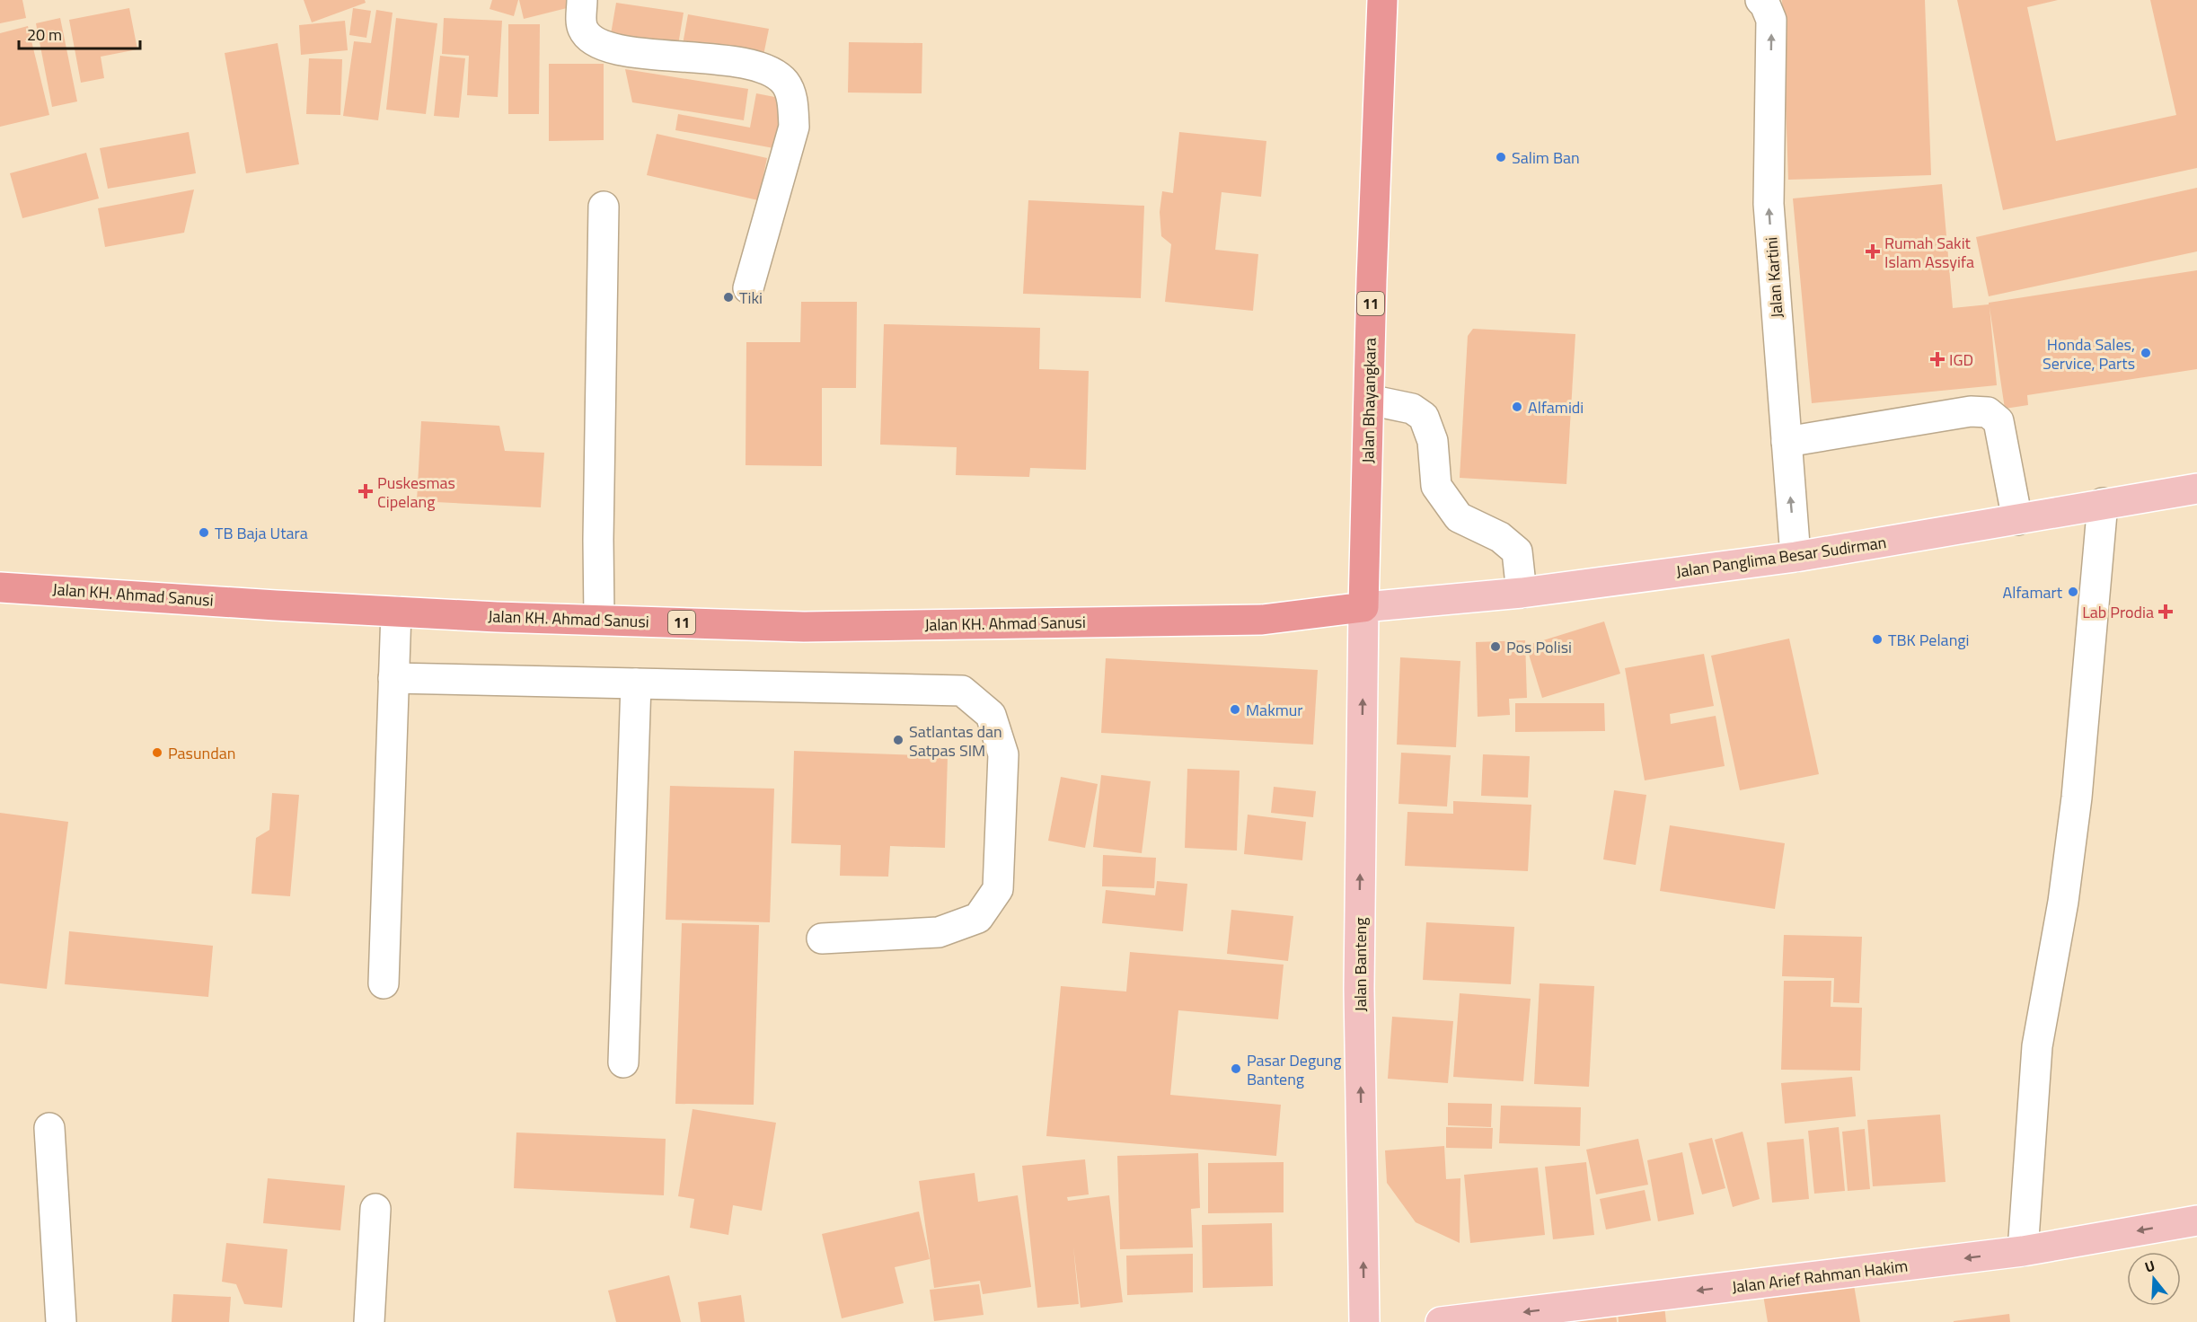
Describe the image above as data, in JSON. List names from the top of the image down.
{
  "streets": {
    "highway": ["11", "Jalan Bhayangkara", "Jalan KH. Ahmad Sanusi"],
    "main road": ["Jalan Panglima Besar Sudirman", "Jalan Banteng", "Jalan Arief Rahman Hakim"],
    "street": ["Jalan Kartini"]
  },
  "crossings": [
    ["Jalan Kartini", "Jalan Panglima Besar Sudirman"],
    ["Jalan Bhayangkara", "Jalan Panglima Besar Sudirman"],
    ["Jalan Bhayangkara", "Jalan KH. Ahmad Sanusi"],
    ["Jalan Bhayangkara", "Jalan Banteng"],
    ["Jalan Panglima Besar Sudirman", "Jalan KH. Ahmad Sanusi"],
    ["Jalan Panglima Besar Sudirman", "Jalan Banteng"],
    ["Jalan KH. Ahmad Sanusi", "Jalan Banteng"]
  ],
  "one_way": ["Jalan Kartini", "Jalan Banteng", "Jalan Arief Rahman Hakim"],
  "places": {
    "other": [
      "Salim Ban",
      "Tiki",
      "Honda Sales, Service, Parts",
      "Alfamidi",
      "TB Baja Utara",
      "Alfamart",
      "TBK Pelangi",
      "Pos Polisi",
      "Makmur",
      "Satlantas dan Satpas SIM",
      "Pasundan",
      "Pasar Degung Banteng"
    ],
    "health": [
      "Rumah Sakit Islam Assyifa",
      "IGD",
      "Puskesmas Cipelang",
      "Lab Prodia"
    ]
  },
  "scale_bar": "20 m",
  "north": "top"
}
